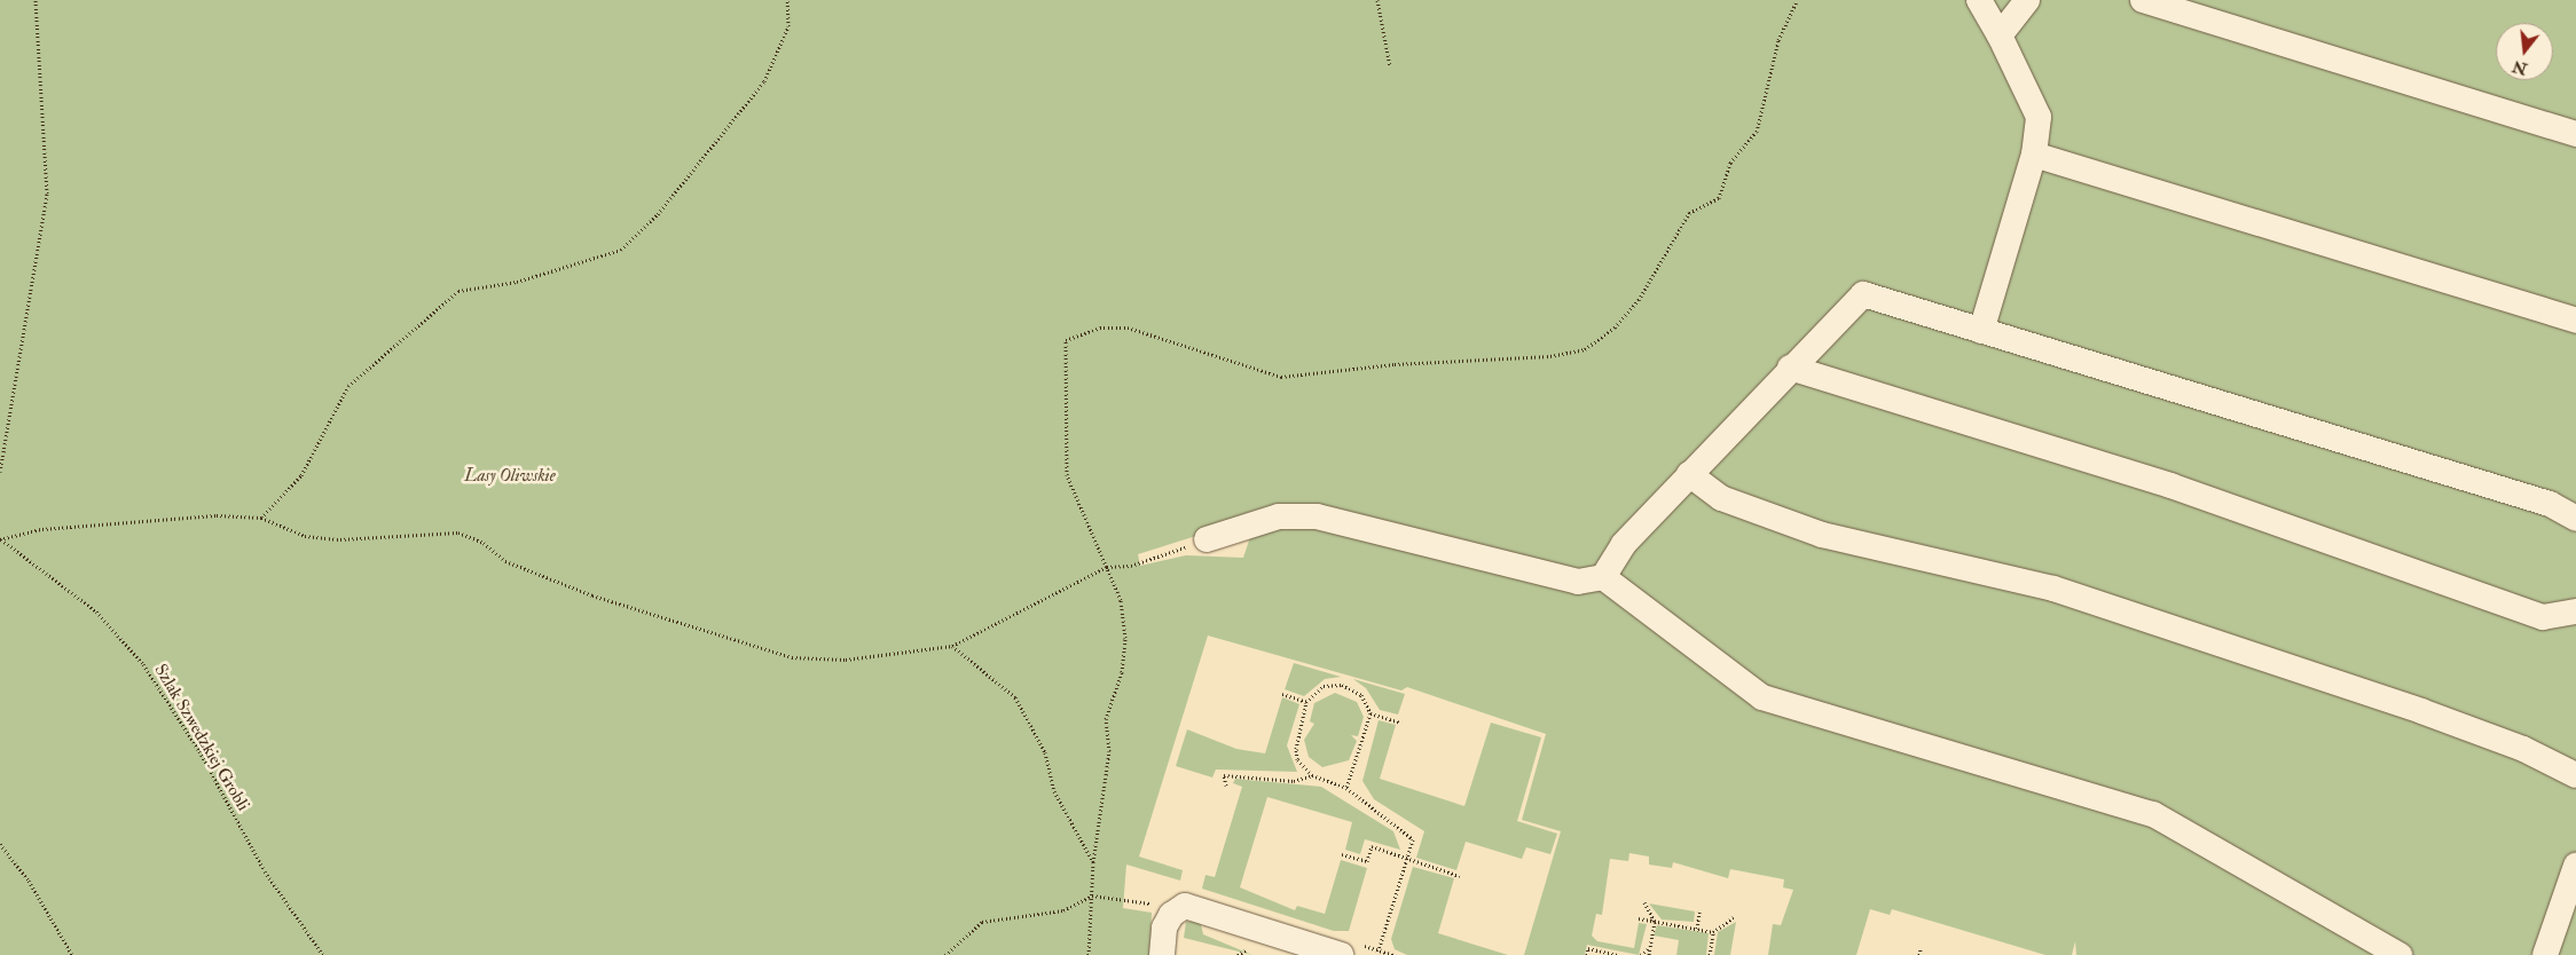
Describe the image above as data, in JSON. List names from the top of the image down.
{
  "streets": {
    "path": ["Szlak Szwedzkiej Grobli"]
  },
  "parks": ["Lasy Oliwskie"],
  "north": "bottom"
}
